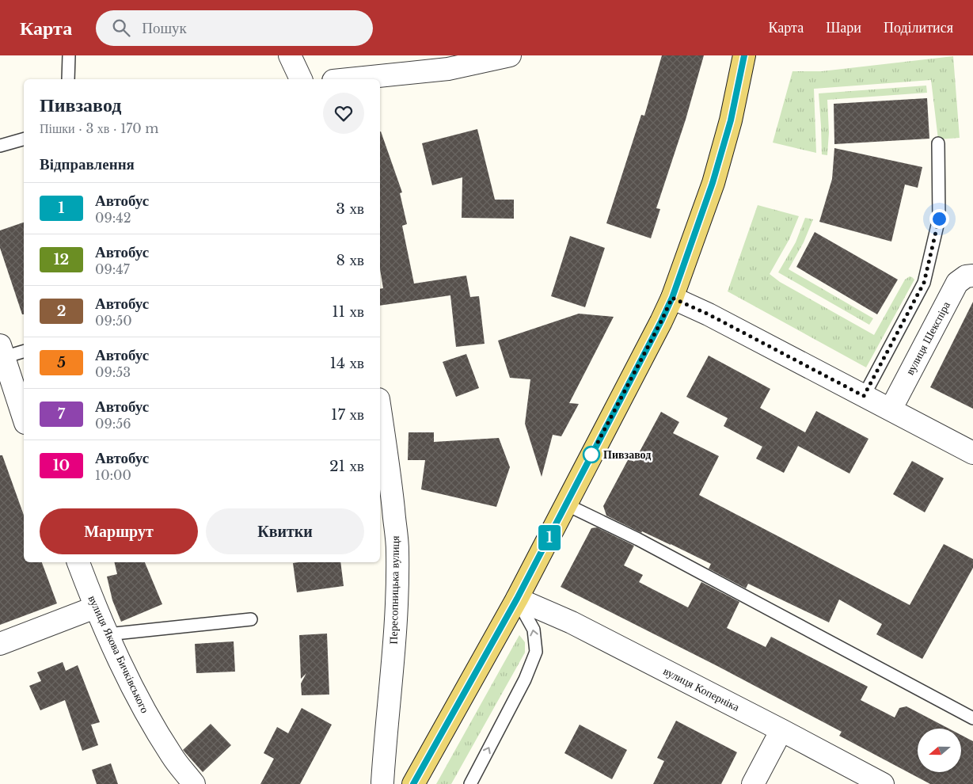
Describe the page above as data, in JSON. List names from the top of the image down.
{
  "streets": {
    "street": [
      "вулиця Шекспіра",
      "Пересопницька вулиця",
      "вулиця Якова Бичківського",
      "вулиця Коперніка"
    ]
  },
  "places": ["Пивзавод"],
  "lines": ["bus line 1"],
  "north": "left",
  "page": {
    "header": "Карта",
    "search": "Пошук",
    "nav": ["Карта", "Шари", "Поділитися"],
    "on_map": "1",
    "heading": [
      ["Пивзавод", "Пішки · 3 хв · 170 m"],
      "Відправлення"
    ],
    "list": [
      {
        "mark": "1",
        "name": "Автобус",
        "note": "09:42",
        "value": "3 хв"
      },
      {
        "mark": "12",
        "name": "Автобус",
        "note": "09:47",
        "value": "8 хв"
      },
      {
        "mark": "2",
        "name": "Автобус",
        "note": "09:50",
        "value": "11 хв"
      },
      {
        "mark": "5",
        "name": "Автобус",
        "note": "09:53",
        "value": "14 хв"
      },
      {
        "mark": "7",
        "name": "Автобус",
        "note": "09:56",
        "value": "17 хв"
      },
      {
        "mark": "10",
        "name": "Автобус",
        "note": "10:00",
        "value": "21 хв"
      }
    ],
    "buttons": ["Маршрут", "Квитки"]
  }
}
